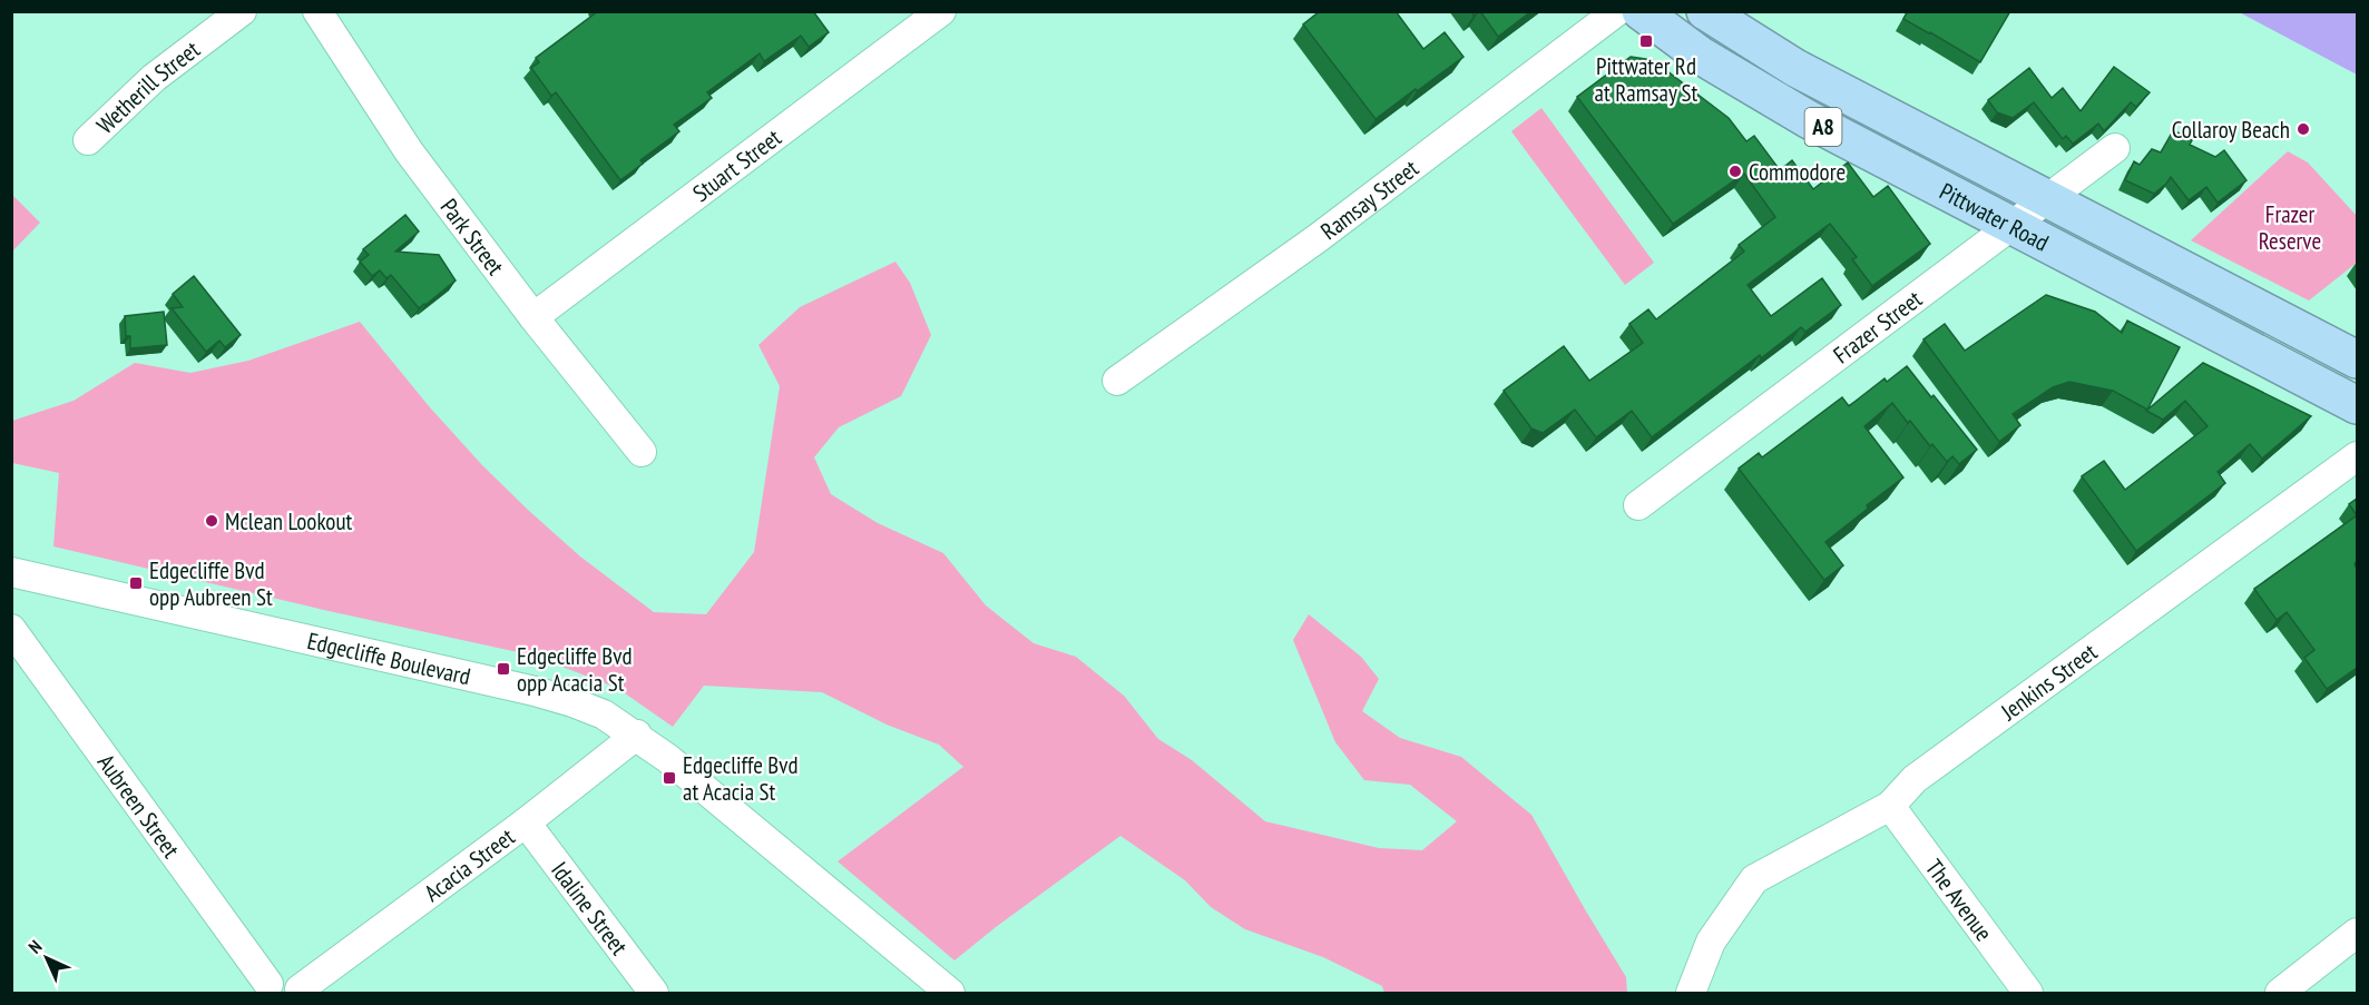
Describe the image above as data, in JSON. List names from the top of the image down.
{
  "streets": {
    "highway": ["A8", "Pittwater Road"],
    "street": [
      "Wetherill Street",
      "Stuart Street",
      "Ramsay Street",
      "Park Street",
      "Frazer Street",
      "Edgecliffe Boulevard",
      "Jenkins Street",
      "Aubreen Street",
      "Acacia Street",
      "The Avenue",
      "Idaline Street"
    ]
  },
  "crossings": [
    ["Stuart Street", "Park Street"],
    ["Pittwater Road", "Frazer Street"],
    ["Edgecliffe Boulevard", "Acacia Street"],
    ["Jenkins Street", "The Avenue"],
    ["Acacia Street", "Idaline Street"]
  ],
  "parks": ["Frazer Reserve"],
  "places": {
    "transit": [
      "Pittwater Rd at Ramsay St",
      "Edgecliffe Bvd opp Aubreen St",
      "Edgecliffe Bvd opp Acacia St",
      "Edgecliffe Bvd at Acacia St"
    ],
    "other": ["Collaroy Beach", "Commodore", "Mclean Lookout"]
  },
  "north": "top left"
}
